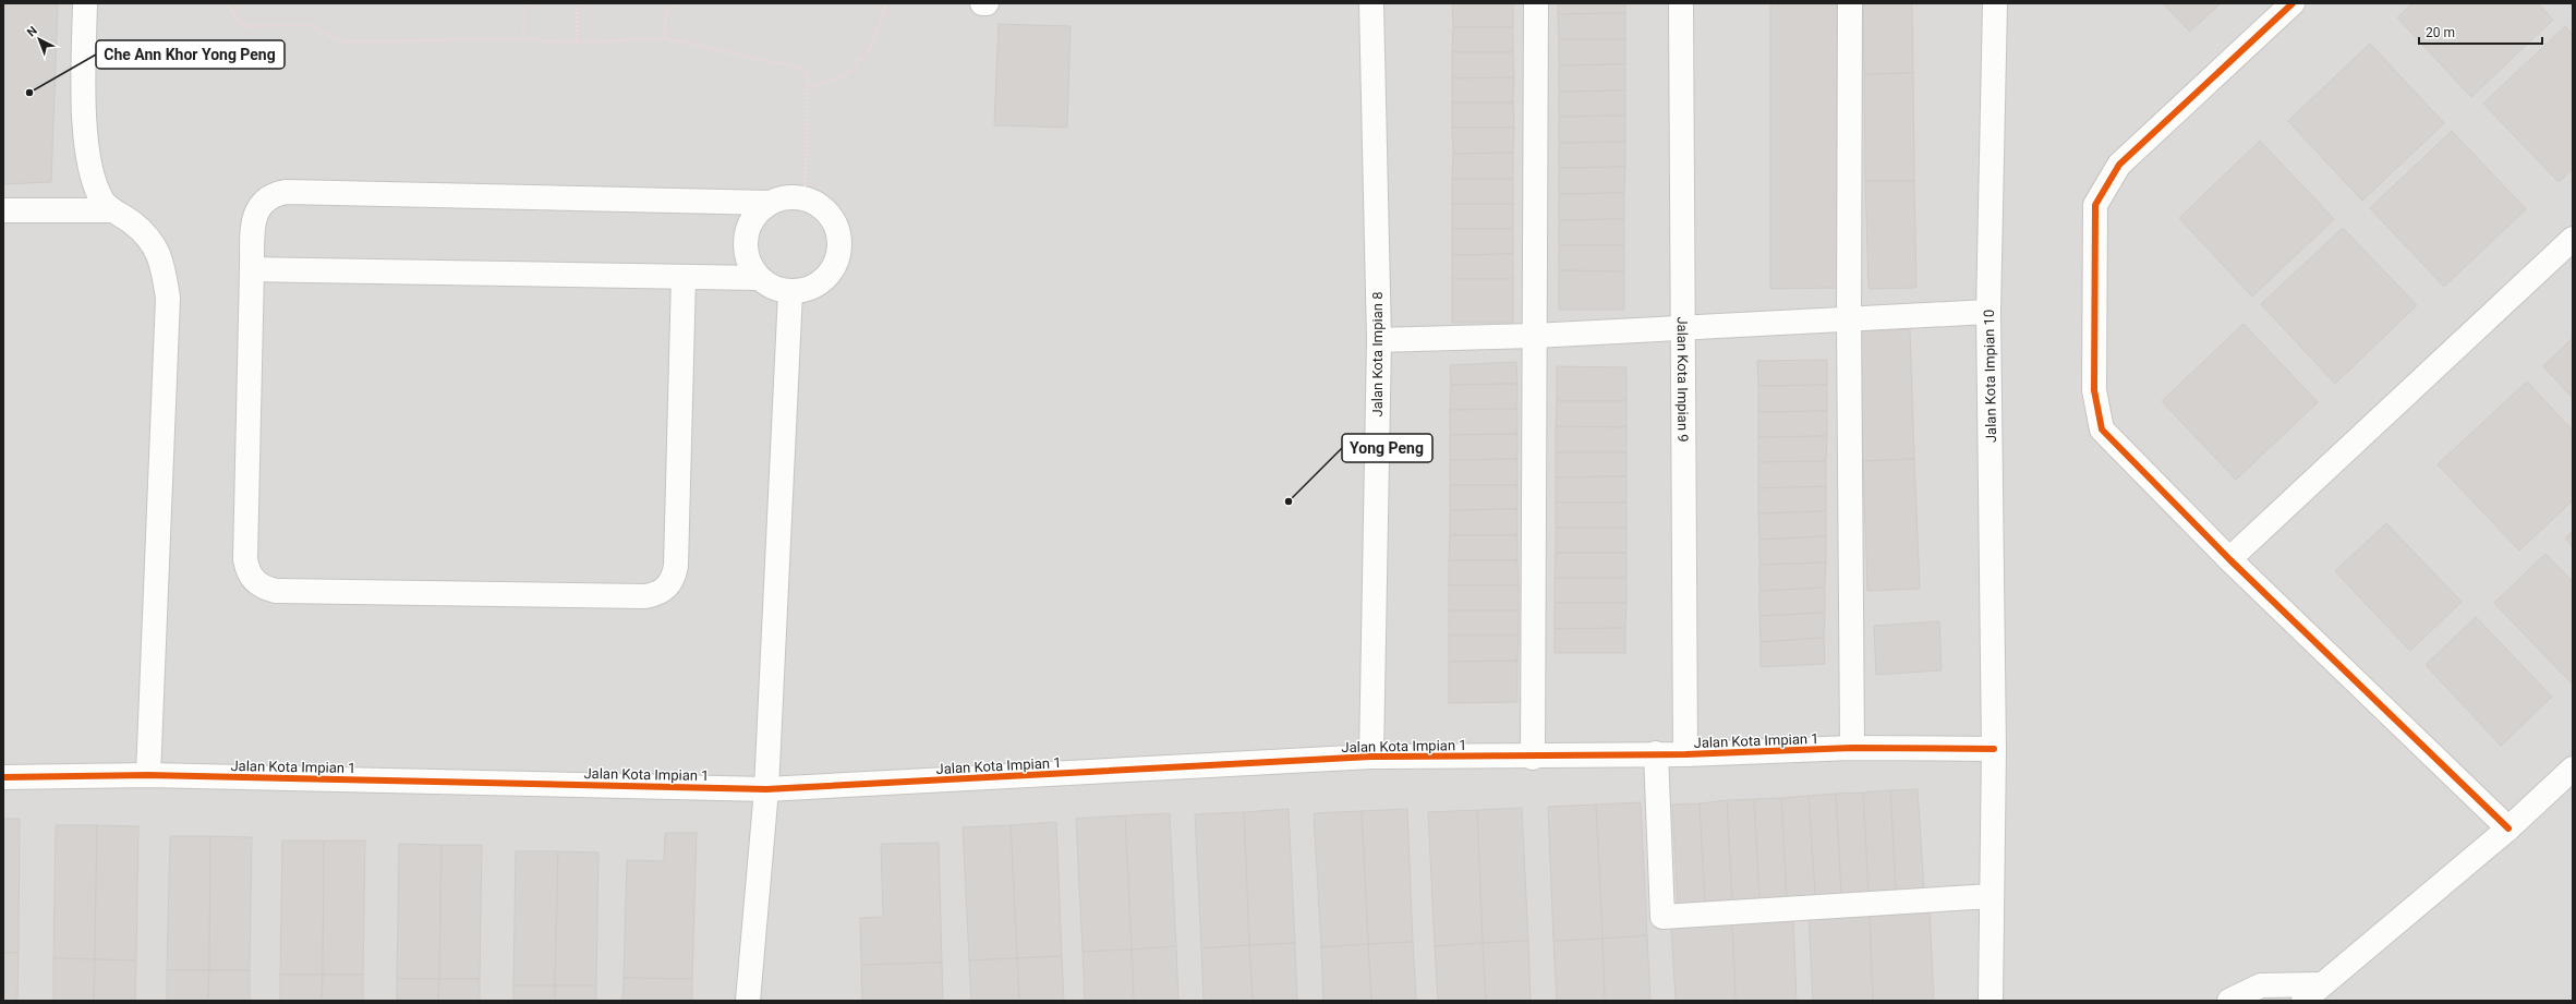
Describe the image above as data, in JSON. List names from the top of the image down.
{
  "streets": {
    "street": [
      "Jalan Kota Impian 8",
      "Jalan Kota Impian 10",
      "Jalan Kota Impian 9",
      "Jalan Kota Impian 1"
    ]
  },
  "crossings": [
    ["Jalan Kota Impian 8", "Jalan Kota Impian 1"],
    ["Jalan Kota Impian 10", "Jalan Kota Impian 1"],
    ["Jalan Kota Impian 9", "Jalan Kota Impian 1"]
  ],
  "places": ["Che Ann Khor Yong Peng", "Yong Peng"],
  "scale_bar": "20 m",
  "north": "top left"
}
